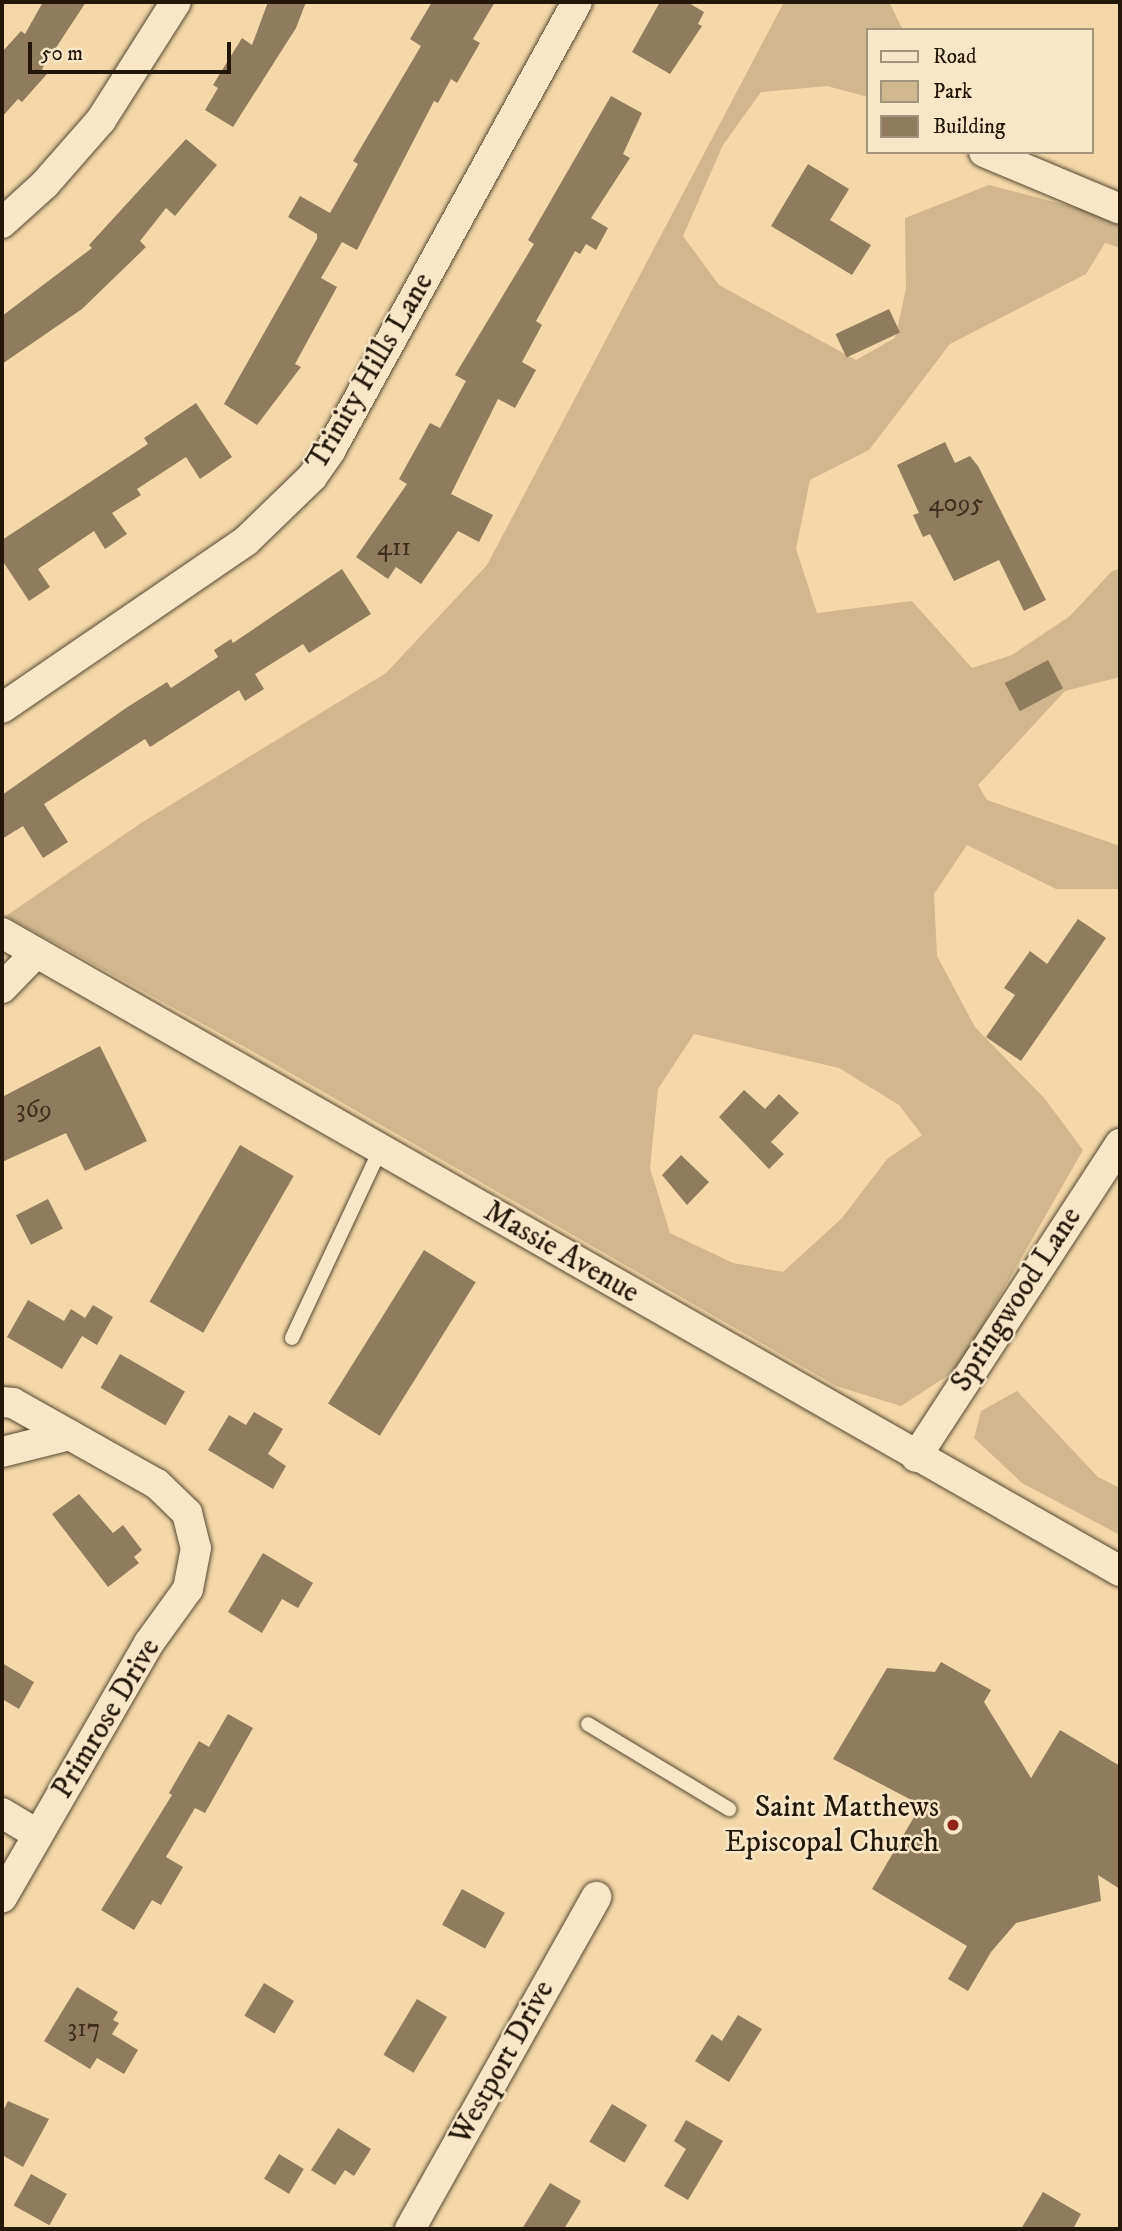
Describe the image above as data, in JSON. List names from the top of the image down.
{
  "streets": {
    "street": [
      "Trinity Hills Lane",
      "Massie Avenue",
      "Springwood Lane",
      "Primrose Drive",
      "Westport Drive"
    ]
  },
  "crossings": [
    ["Massie Avenue", "Springwood Lane"]
  ],
  "places": ["Saint Matthews Episcopal Church"],
  "house_numbers": [
    "4095",
    "411",
    "369",
    "317"
  ],
  "legend": ["Road", "Park", "Building"],
  "scale_bar": "50 m"
}
